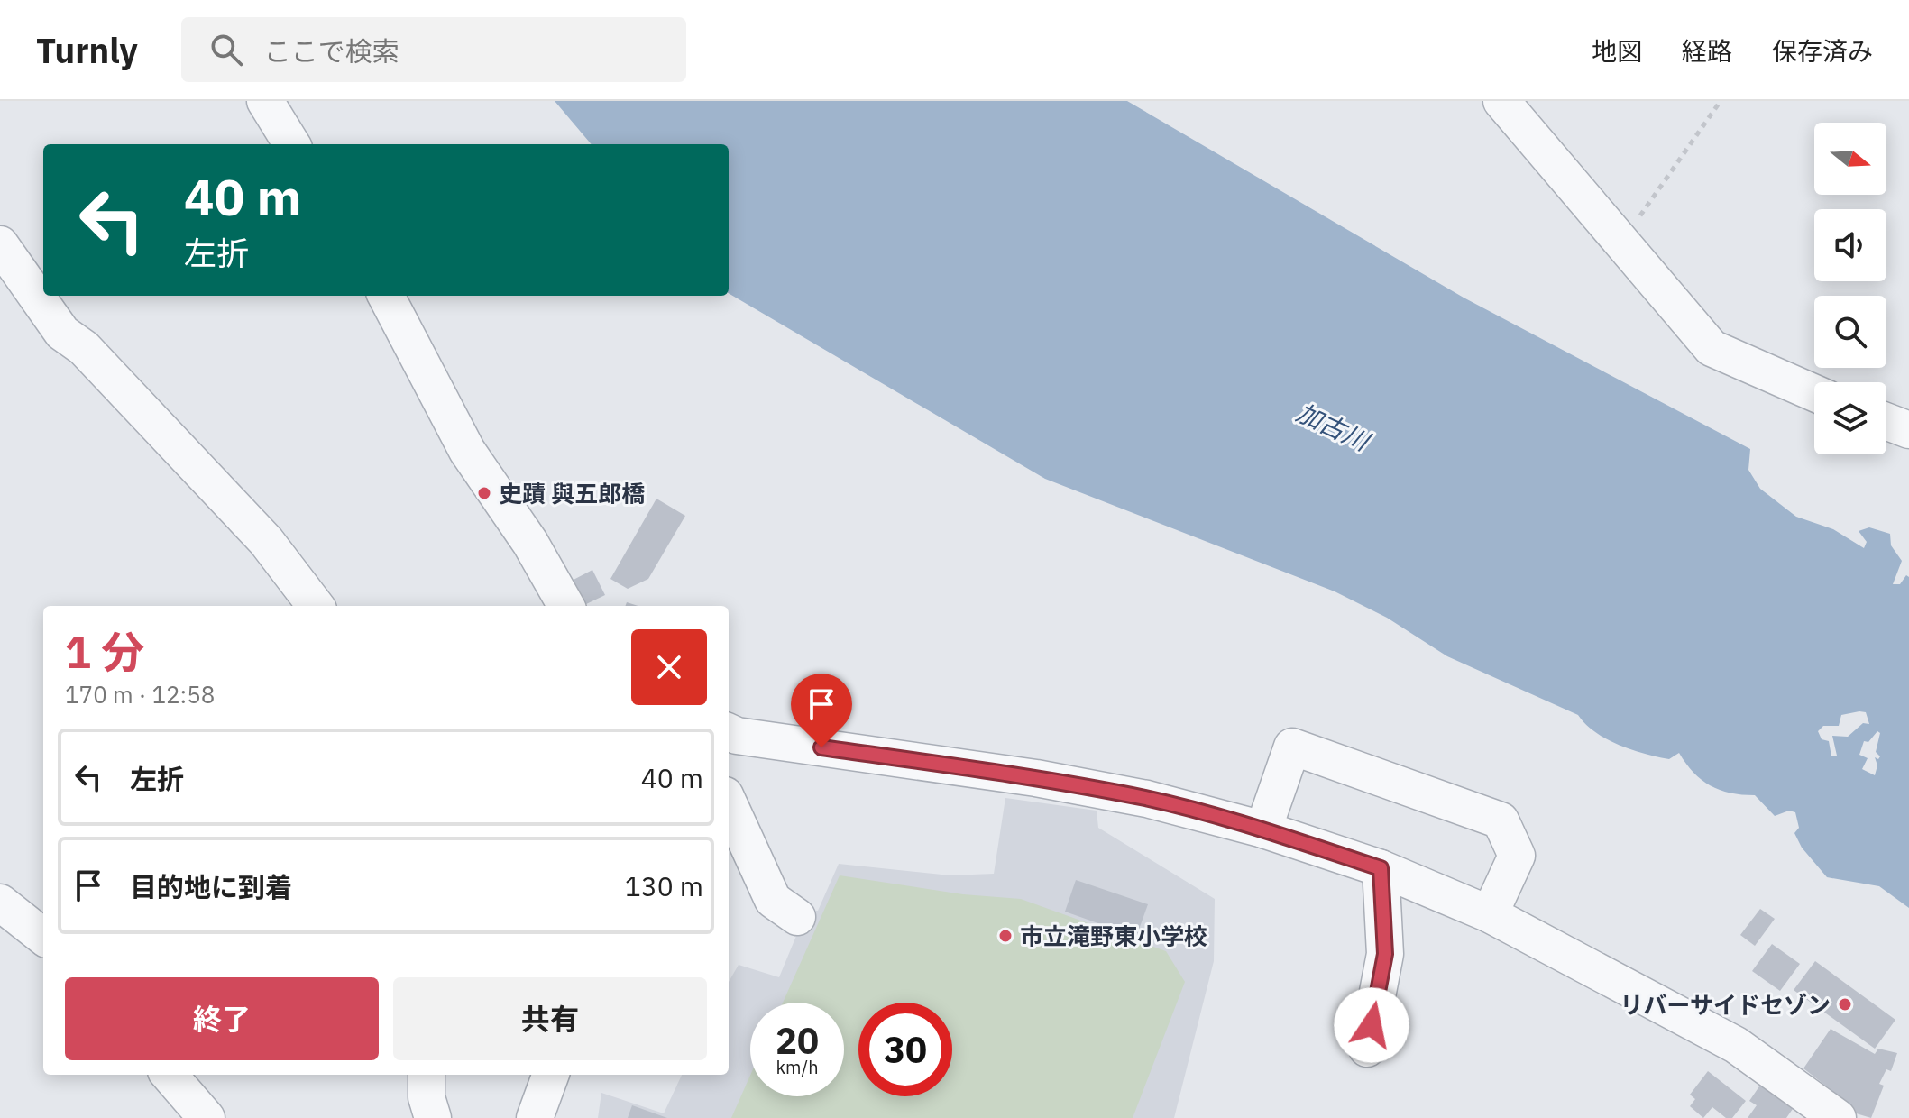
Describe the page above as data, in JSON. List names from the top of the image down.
{
  "water": ["加古川"],
  "places": ["史蹟 與五郎橋", "市立滝野東小学校", "リバーサイドセゾン"],
  "north": "right",
  "page": {
    "header": "Turnly",
    "search": "ここで検索",
    "nav": ["地図", "経路", "保存済み"],
    "turn": ["40 m", "左折"],
    "heading": ["1 分", "170 m · 12:58"],
    "list": [
      {
        "name": "左折",
        "value": "40 m"
      },
      {
        "name": "目的地に到着",
        "value": "130 m"
      }
    ],
    "buttons": ["終了", "共有"],
    "speed": "20 km/h",
    "limit": "30"
  }
}
